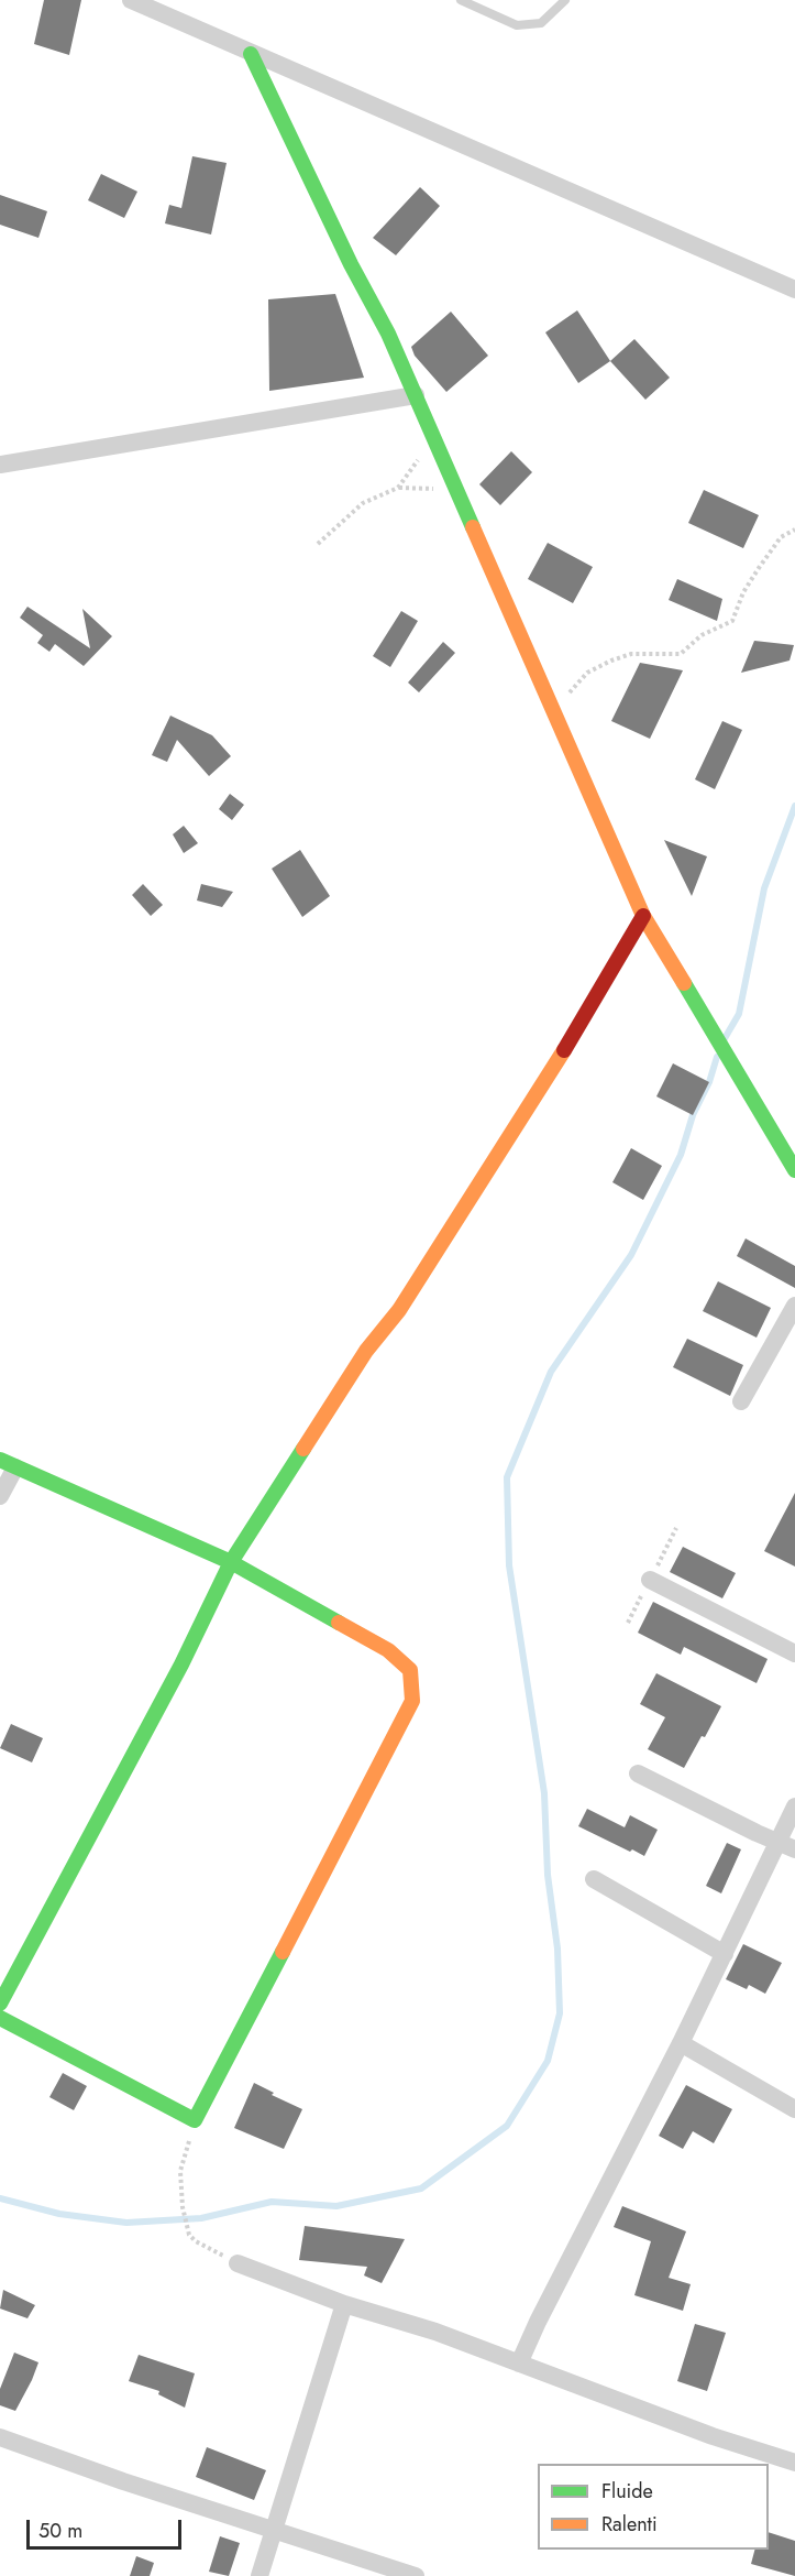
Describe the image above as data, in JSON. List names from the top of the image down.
{
  "legend": ["Fluide", "Ralenti"],
  "scale_bar": "50 m"
}
